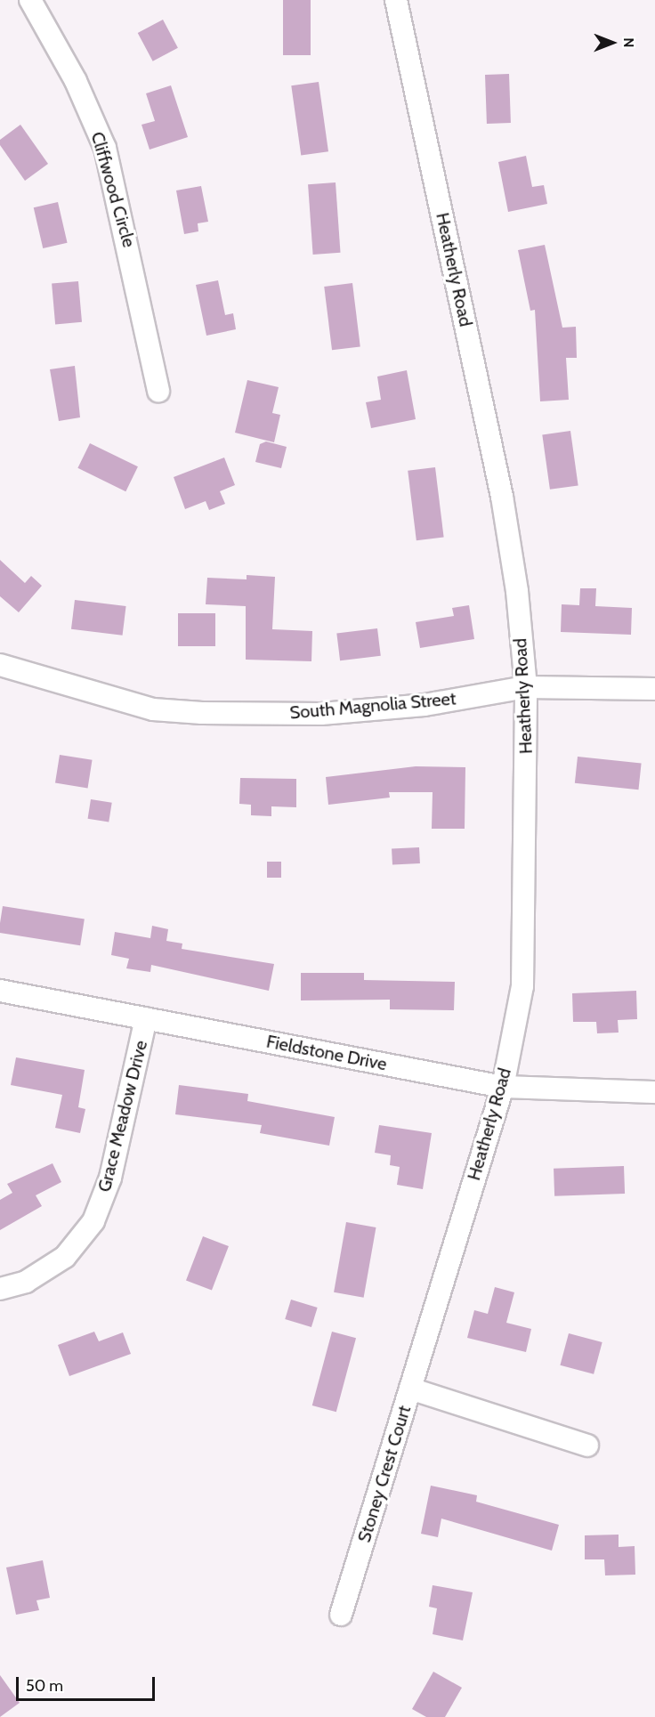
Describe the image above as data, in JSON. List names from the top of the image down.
{
  "streets": {
    "street": [
      "Cliffwood Circle",
      "Heatherly Road",
      "South Magnolia Street",
      "Fieldstone Drive",
      "Grace Meadow Drive",
      "Stoney Crest Court"
    ]
  },
  "crossings": [
    ["Heatherly Road", "South Magnolia Street"],
    ["Heatherly Road", "Fieldstone Drive"],
    ["Heatherly Road", "Stoney Crest Court"],
    ["Fieldstone Drive", "Grace Meadow Drive"]
  ],
  "scale_bar": "50 m",
  "north": "right"
}
